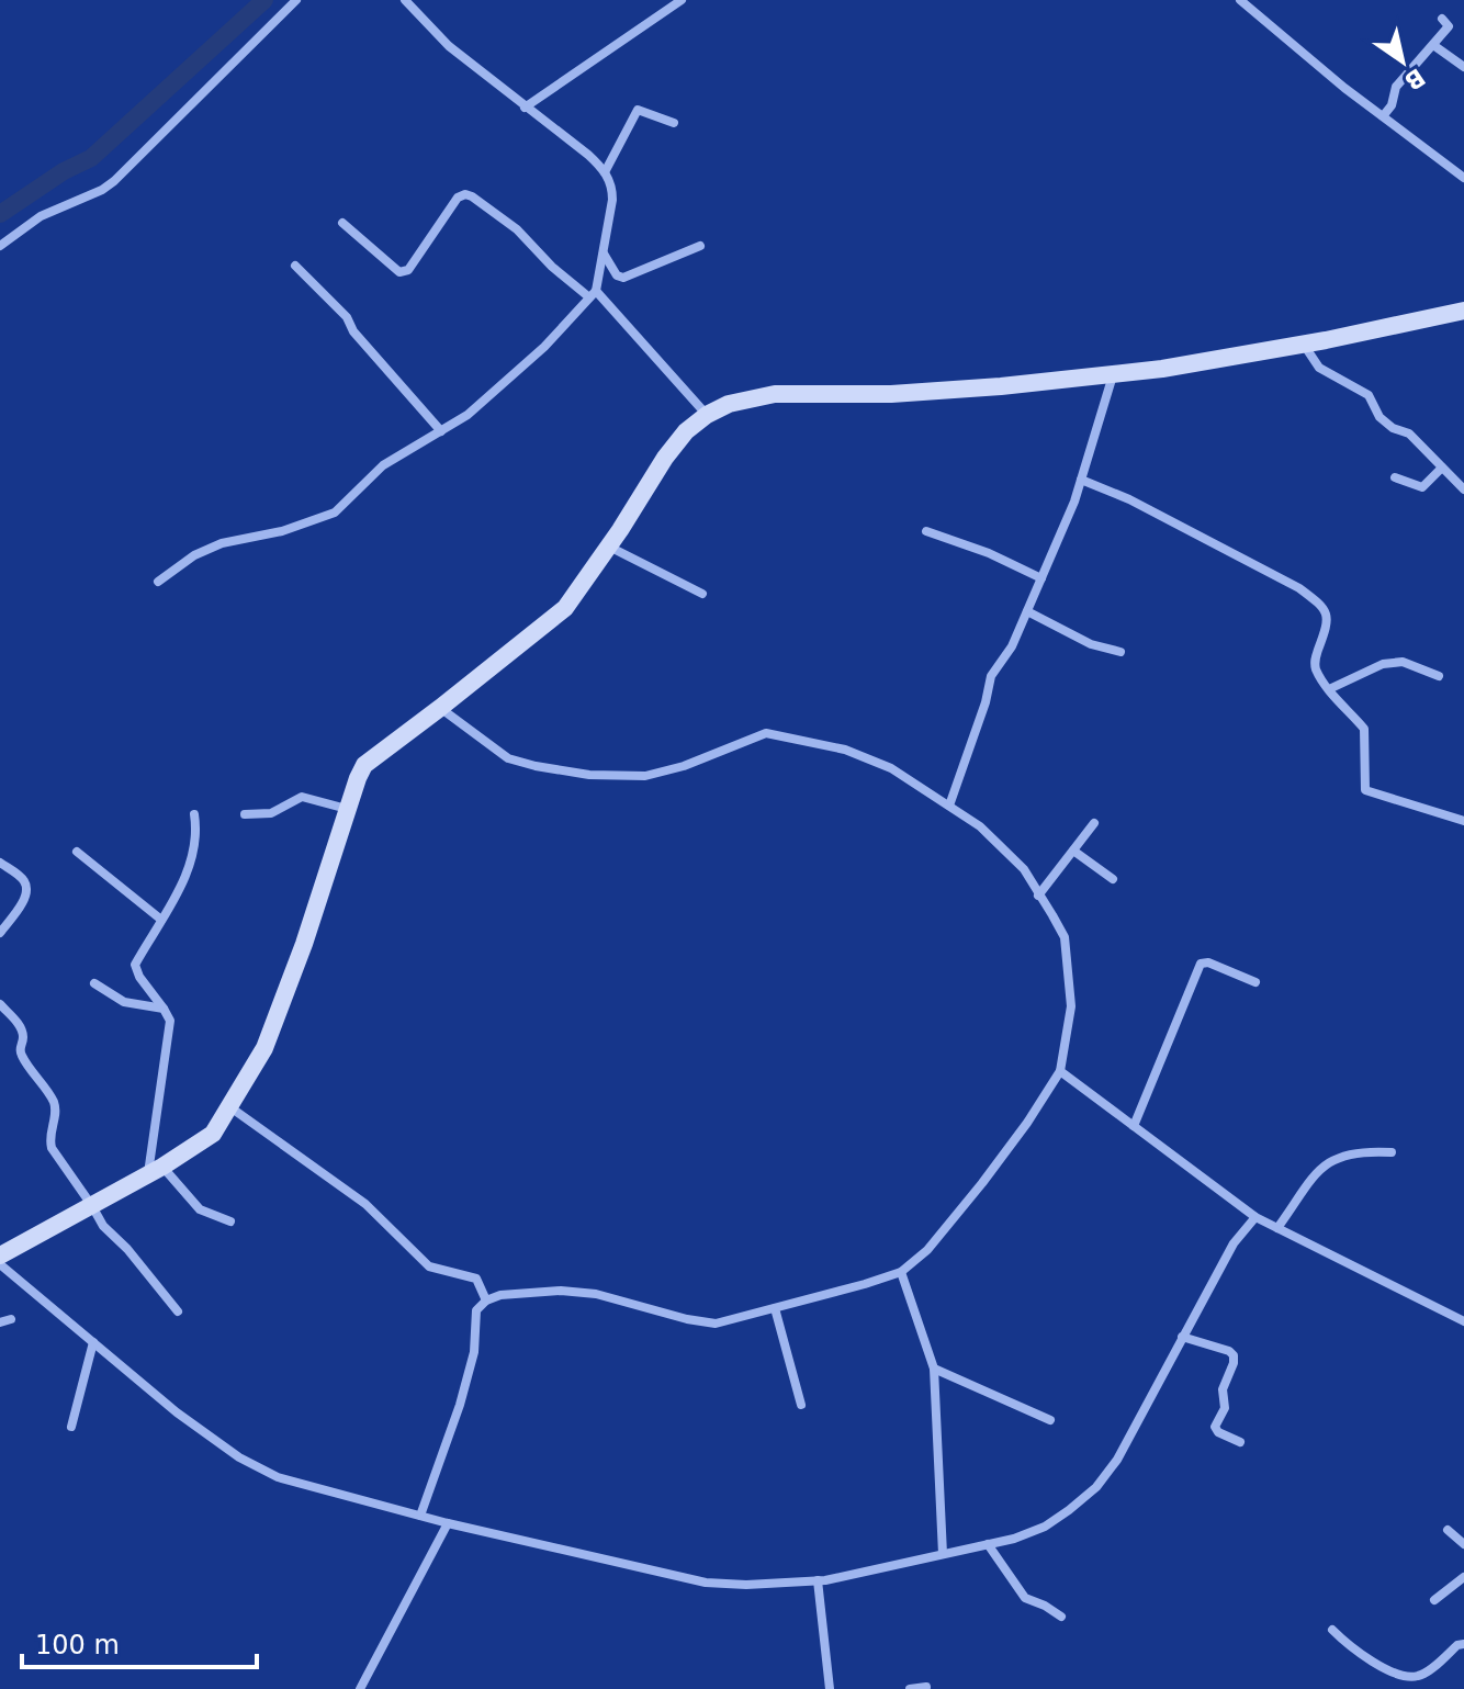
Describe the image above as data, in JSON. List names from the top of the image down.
{
  "scale_bar": "100 m",
  "north": "bottom right"
}
